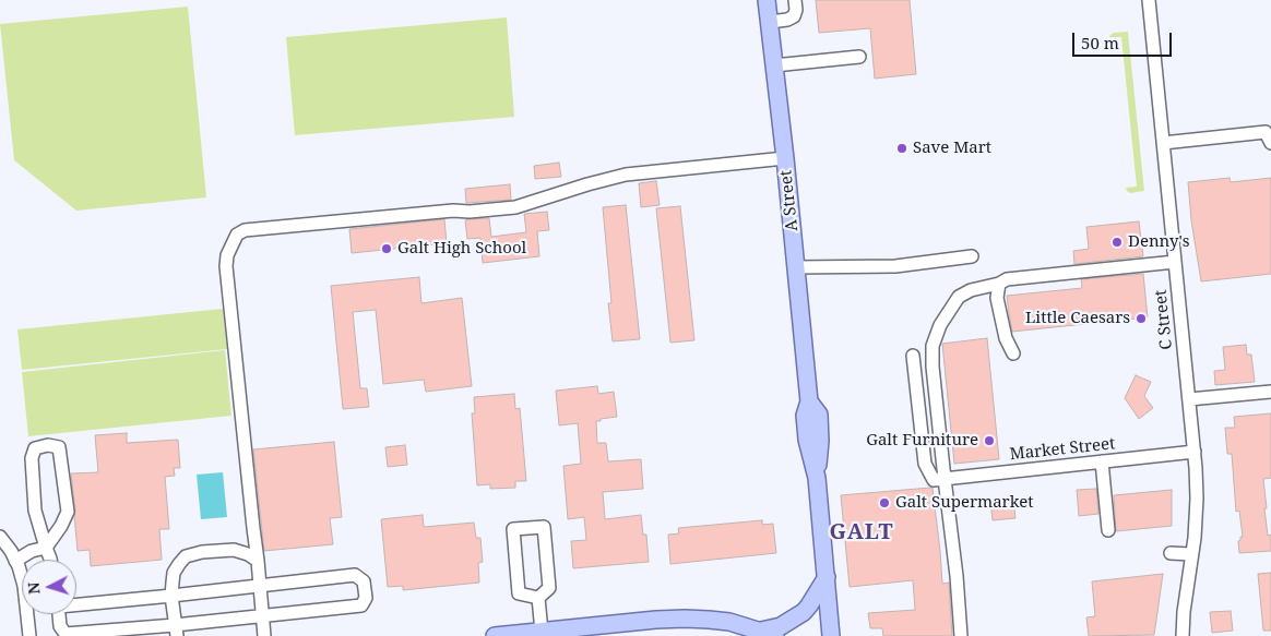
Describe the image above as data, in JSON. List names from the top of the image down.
{
  "streets": {
    "main road": ["A Street"],
    "street": ["C Street", "Market Street"]
  },
  "crossings": [
    ["C Street", "Market Street"]
  ],
  "districts": ["GALT"],
  "places": [
    "Save Mart",
    "Denny's",
    "Galt High School",
    "Little Caesars",
    "Galt Furniture",
    "Galt Supermarket"
  ],
  "scale_bar": "50 m",
  "north": "left"
}
